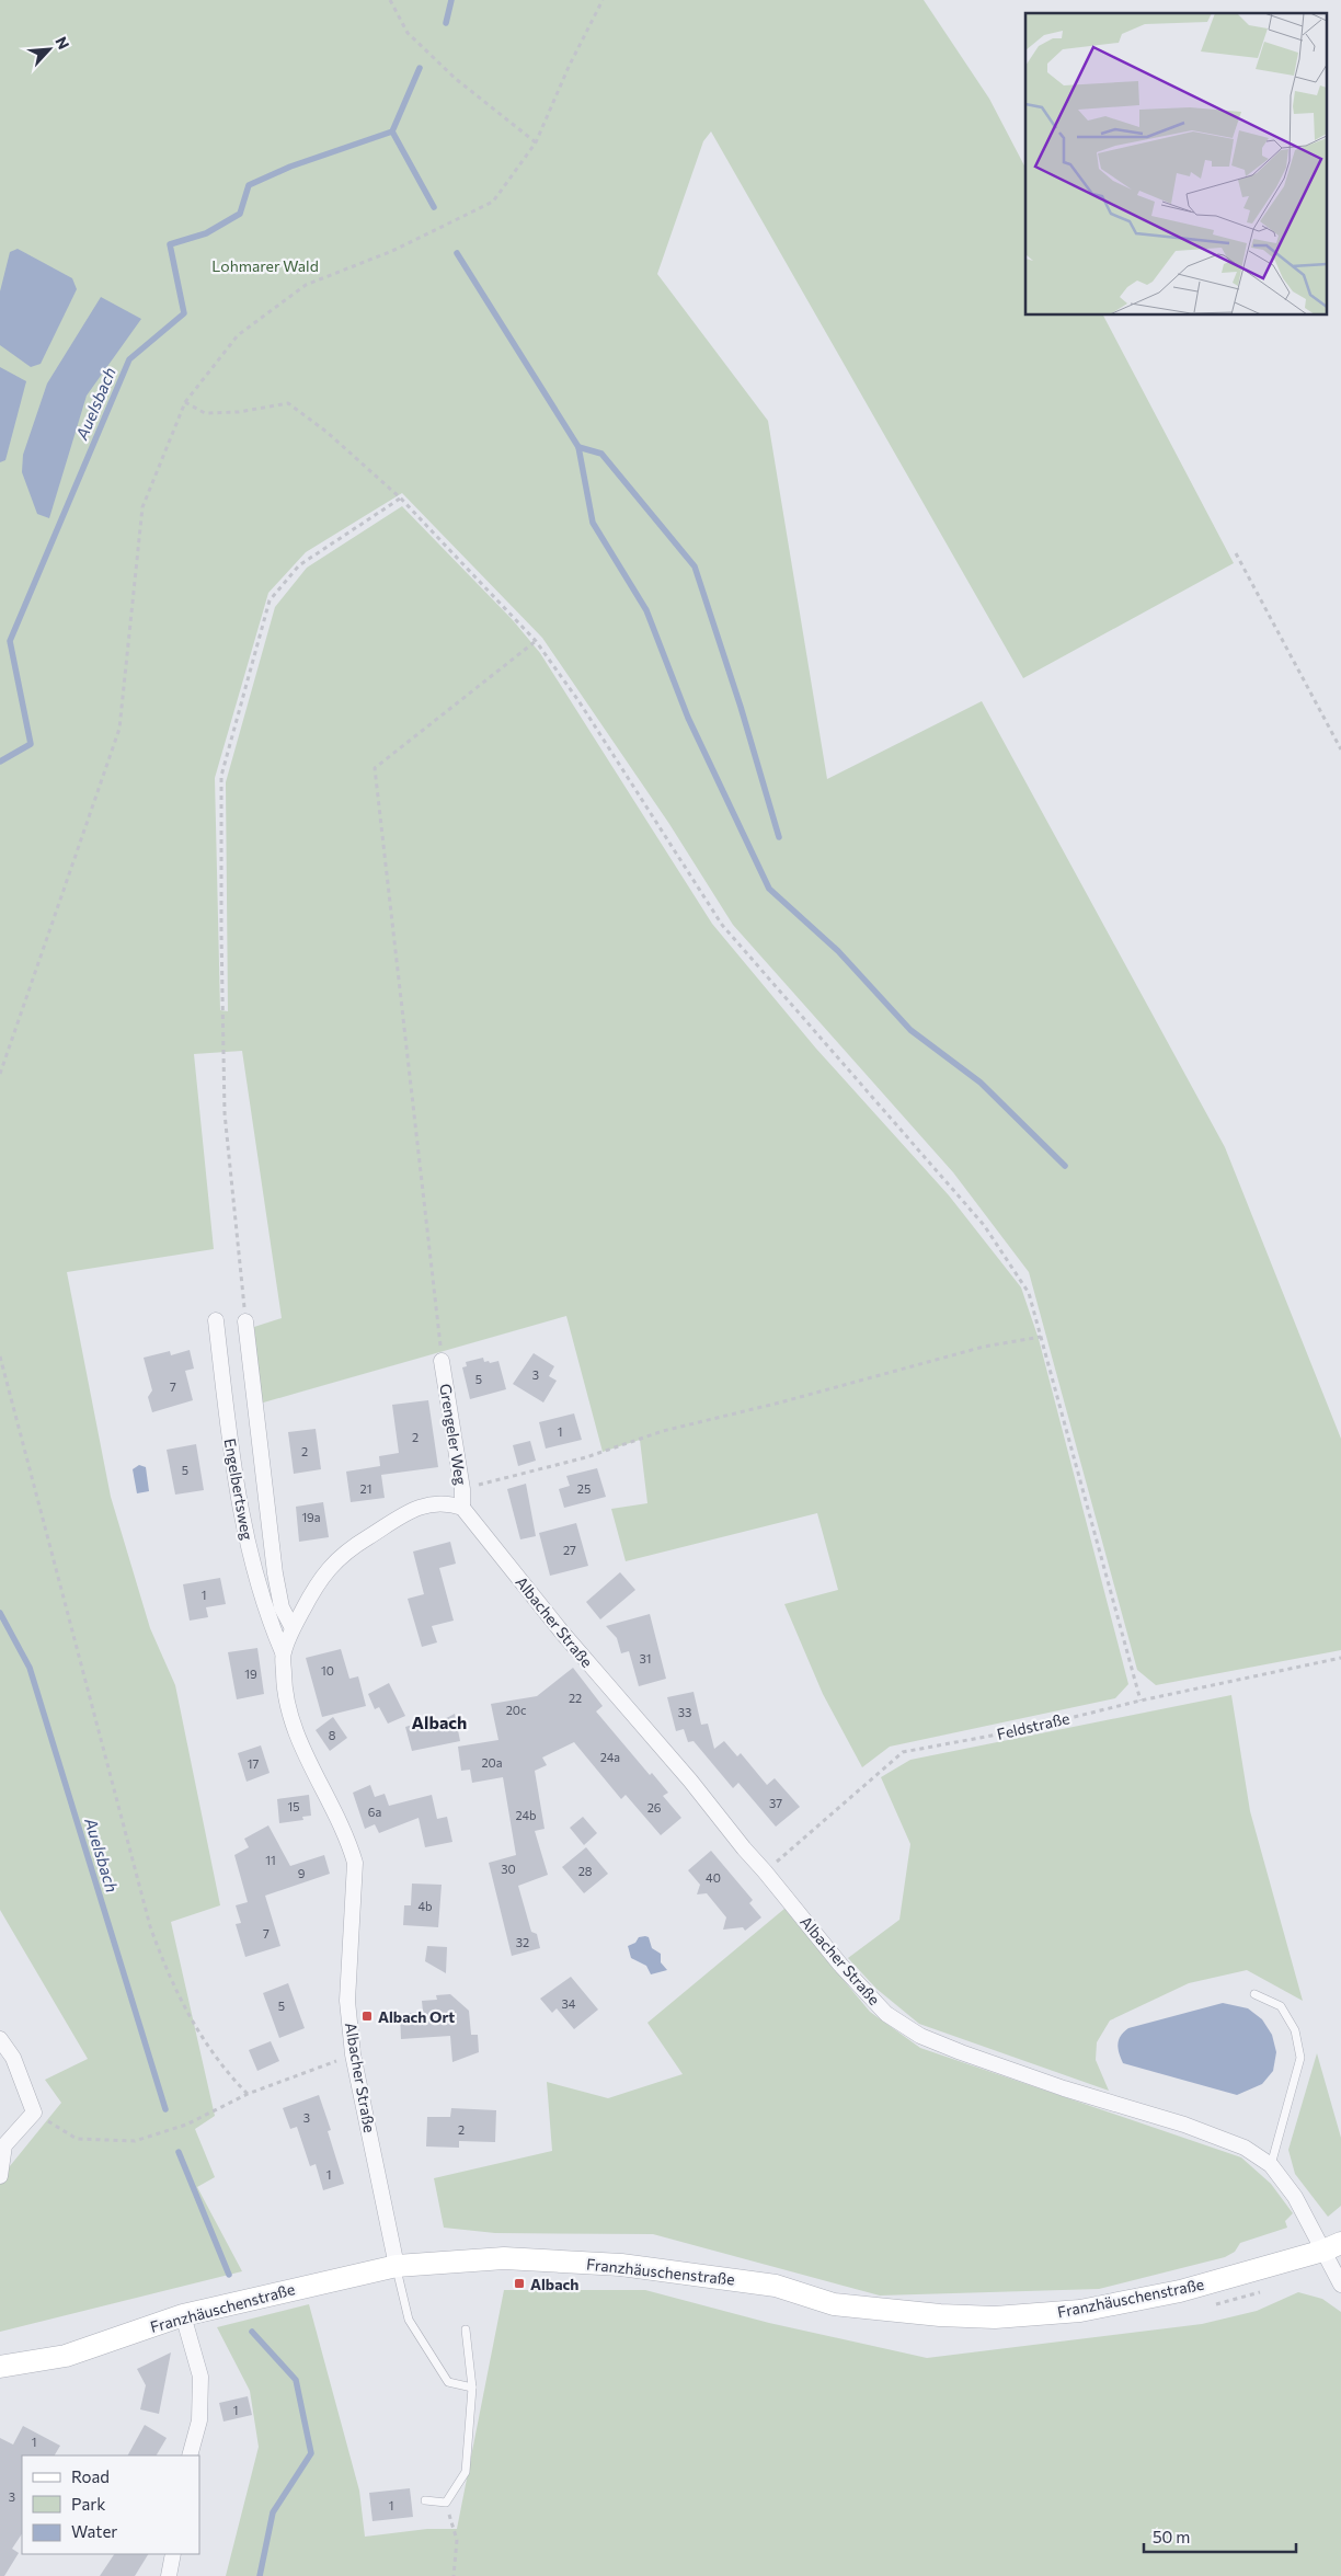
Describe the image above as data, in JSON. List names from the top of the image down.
{
  "streets": {
    "street": [
      "Grengeler Weg",
      "Engelbertsweg",
      "Albacher Straße",
      "Franzhäuschenstraße"
    ],
    "path": ["Feldstraße"]
  },
  "crossings": [
    ["Grengeler Weg", "Albacher Straße"],
    ["Engelbertsweg", "Albacher Straße"],
    ["Albacher Straße", "Feldstraße"],
    ["Albacher Straße", "Franzhäuschenstraße"]
  ],
  "districts": ["Albach"],
  "water": ["Auelsbach"],
  "parks": ["Lohmarer Wald"],
  "places": {
    "transit": ["Albach Ort", "Albach"]
  },
  "house_numbers": [
    "3",
    "5",
    "7",
    "1",
    "2",
    "2",
    "5",
    "21",
    "25",
    "19a",
    "27",
    "1",
    "31",
    "10",
    "19",
    "22",
    "20c",
    "33",
    "8",
    "24a",
    "20a",
    "17",
    "37",
    "15",
    "26",
    "6a",
    "24b",
    "11",
    "30",
    "28",
    "9",
    "40",
    "4b",
    "7",
    "32",
    "34",
    "5",
    "3",
    "2",
    "1",
    "1",
    "1",
    "3",
    "1"
  ],
  "legend": ["Road", "Park", "Water"],
  "scale_bar": "50 m",
  "north": "top right"
}
